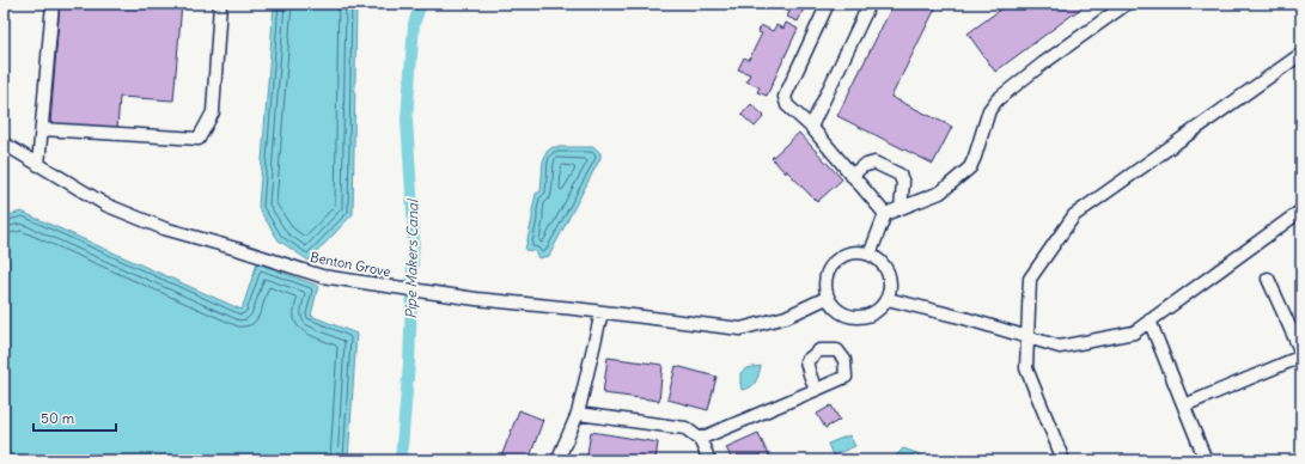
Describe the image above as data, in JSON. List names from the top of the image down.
{
  "streets": {
    "street": ["Benton Grove"]
  },
  "water": ["Pipe Makers Canal"],
  "scale_bar": "50 m"
}
